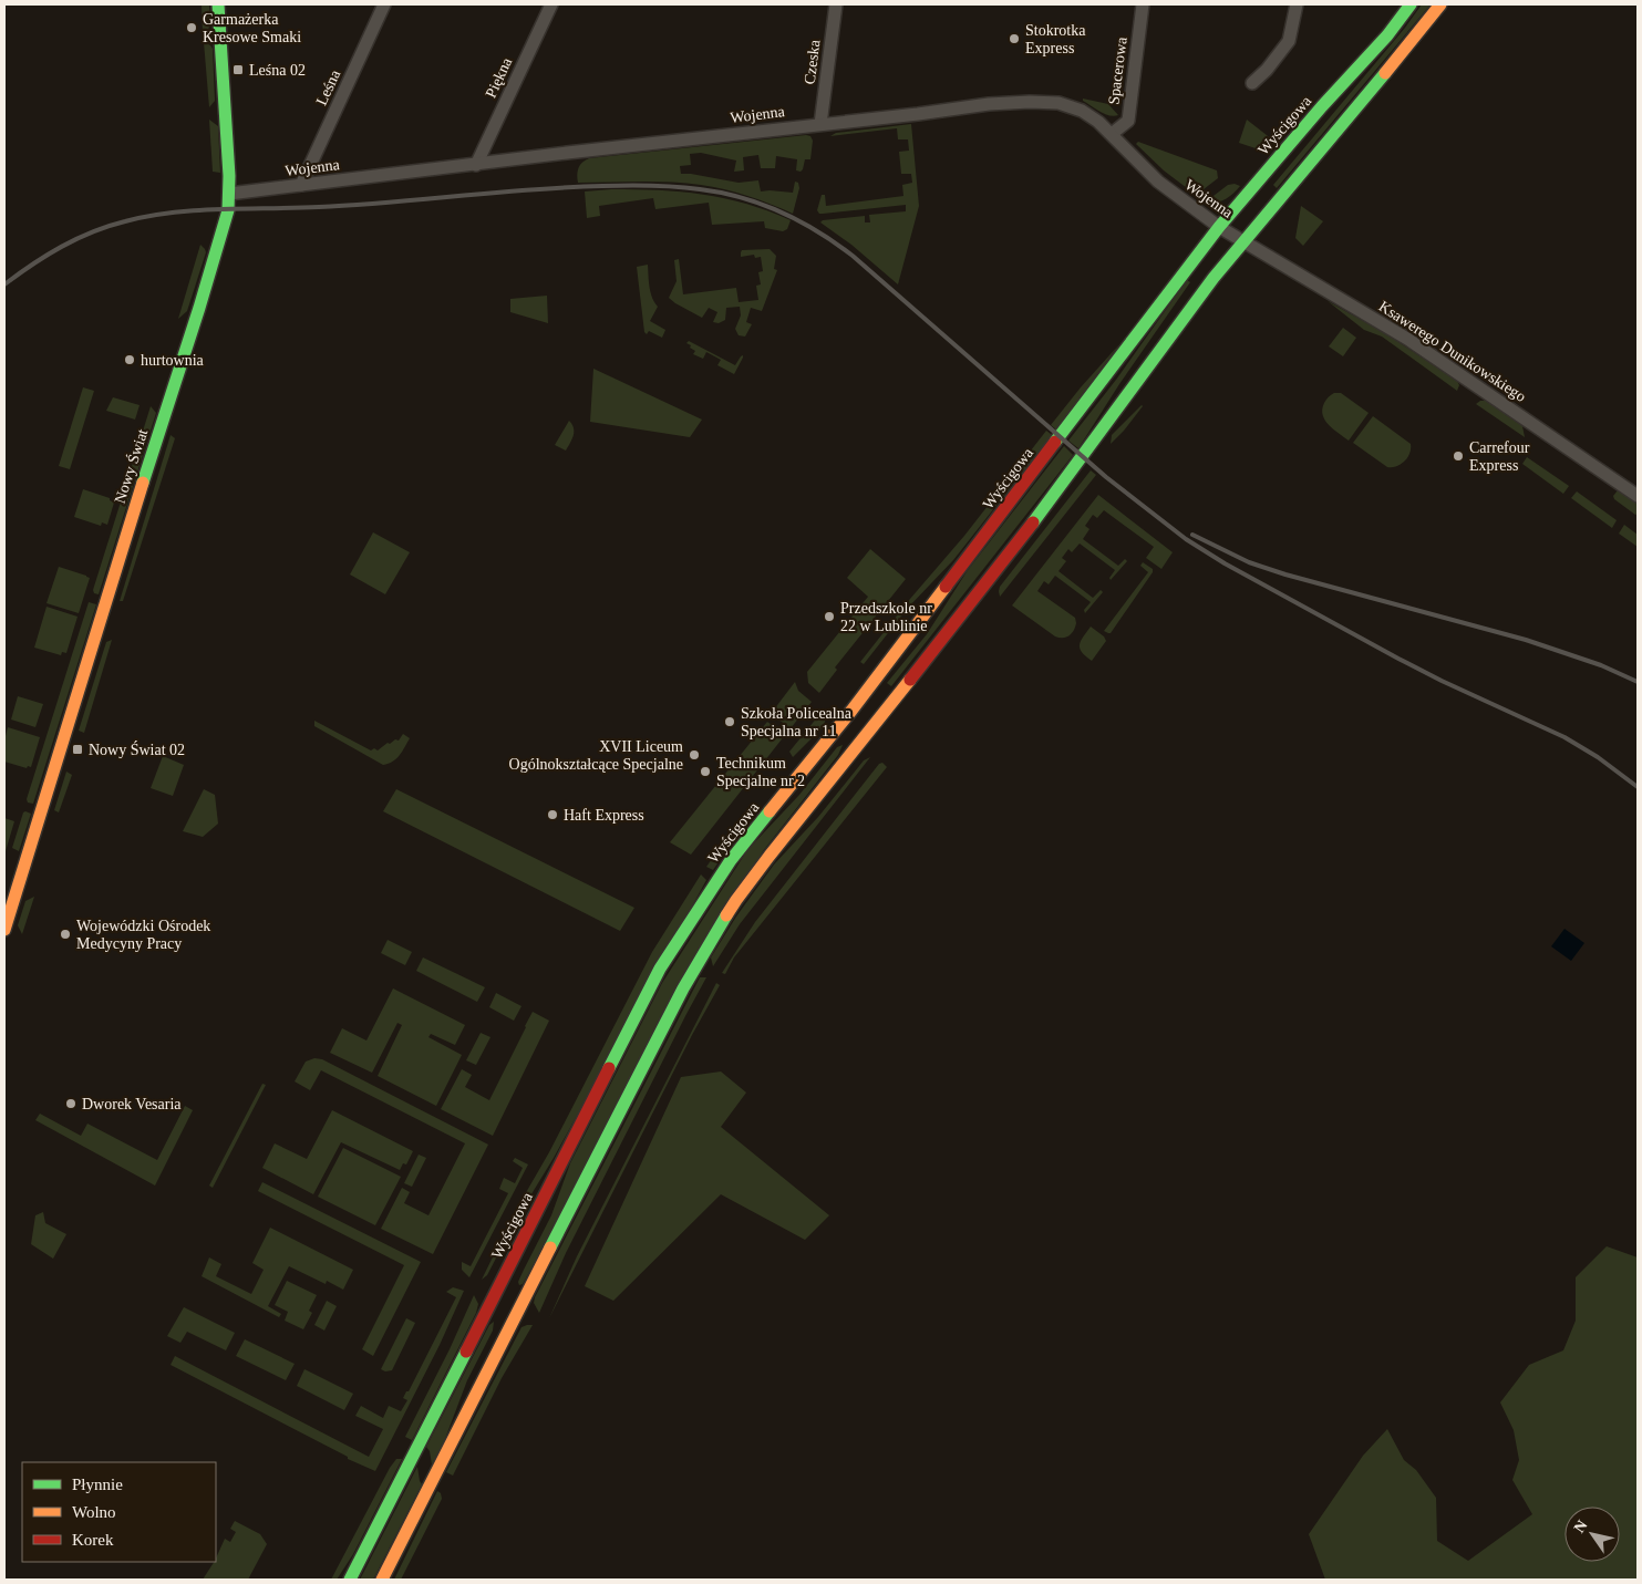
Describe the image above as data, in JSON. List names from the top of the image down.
{
  "streets": {
    "main road": ["Wyścigowa", "Nowy Świat"],
    "street": [
      "Czeska",
      "Spacerowa",
      "Piękna",
      "Leśna",
      "Wojenna",
      "Ksawerego Dunikowskiego"
    ]
  },
  "crossings": [
    ["Czeska", "Wojenna"],
    ["Spacerowa", "Wojenna"],
    ["Piękna", "Wojenna"],
    ["Leśna", "Wojenna"],
    ["Wojenna", "Wyścigowa"],
    ["Wojenna", "Ksawerego Dunikowskiego"],
    ["Wojenna", "Nowy Świat"]
  ],
  "places": {
    "other": [
      "Garmażerka Kresowe Smaki",
      "Stokrotka Express",
      "hurtownia",
      "Carrefour Express",
      "Przedszkole nr 22 w Lublinie",
      "Szkoła Policealna Specjalna nr 11",
      "XVII Liceum Ogólnokształcące Specjalne",
      "Technikum Specjalne nr 2",
      "Haft Express",
      "Wojewódzki Ośrodek Medycyny Pracy",
      "Dworek Vesaria"
    ],
    "transit": ["Leśna 02", "Nowy Świat 02"]
  },
  "legend": ["Płynnie", "Wolno", "Korek"],
  "north": "top left"
}
